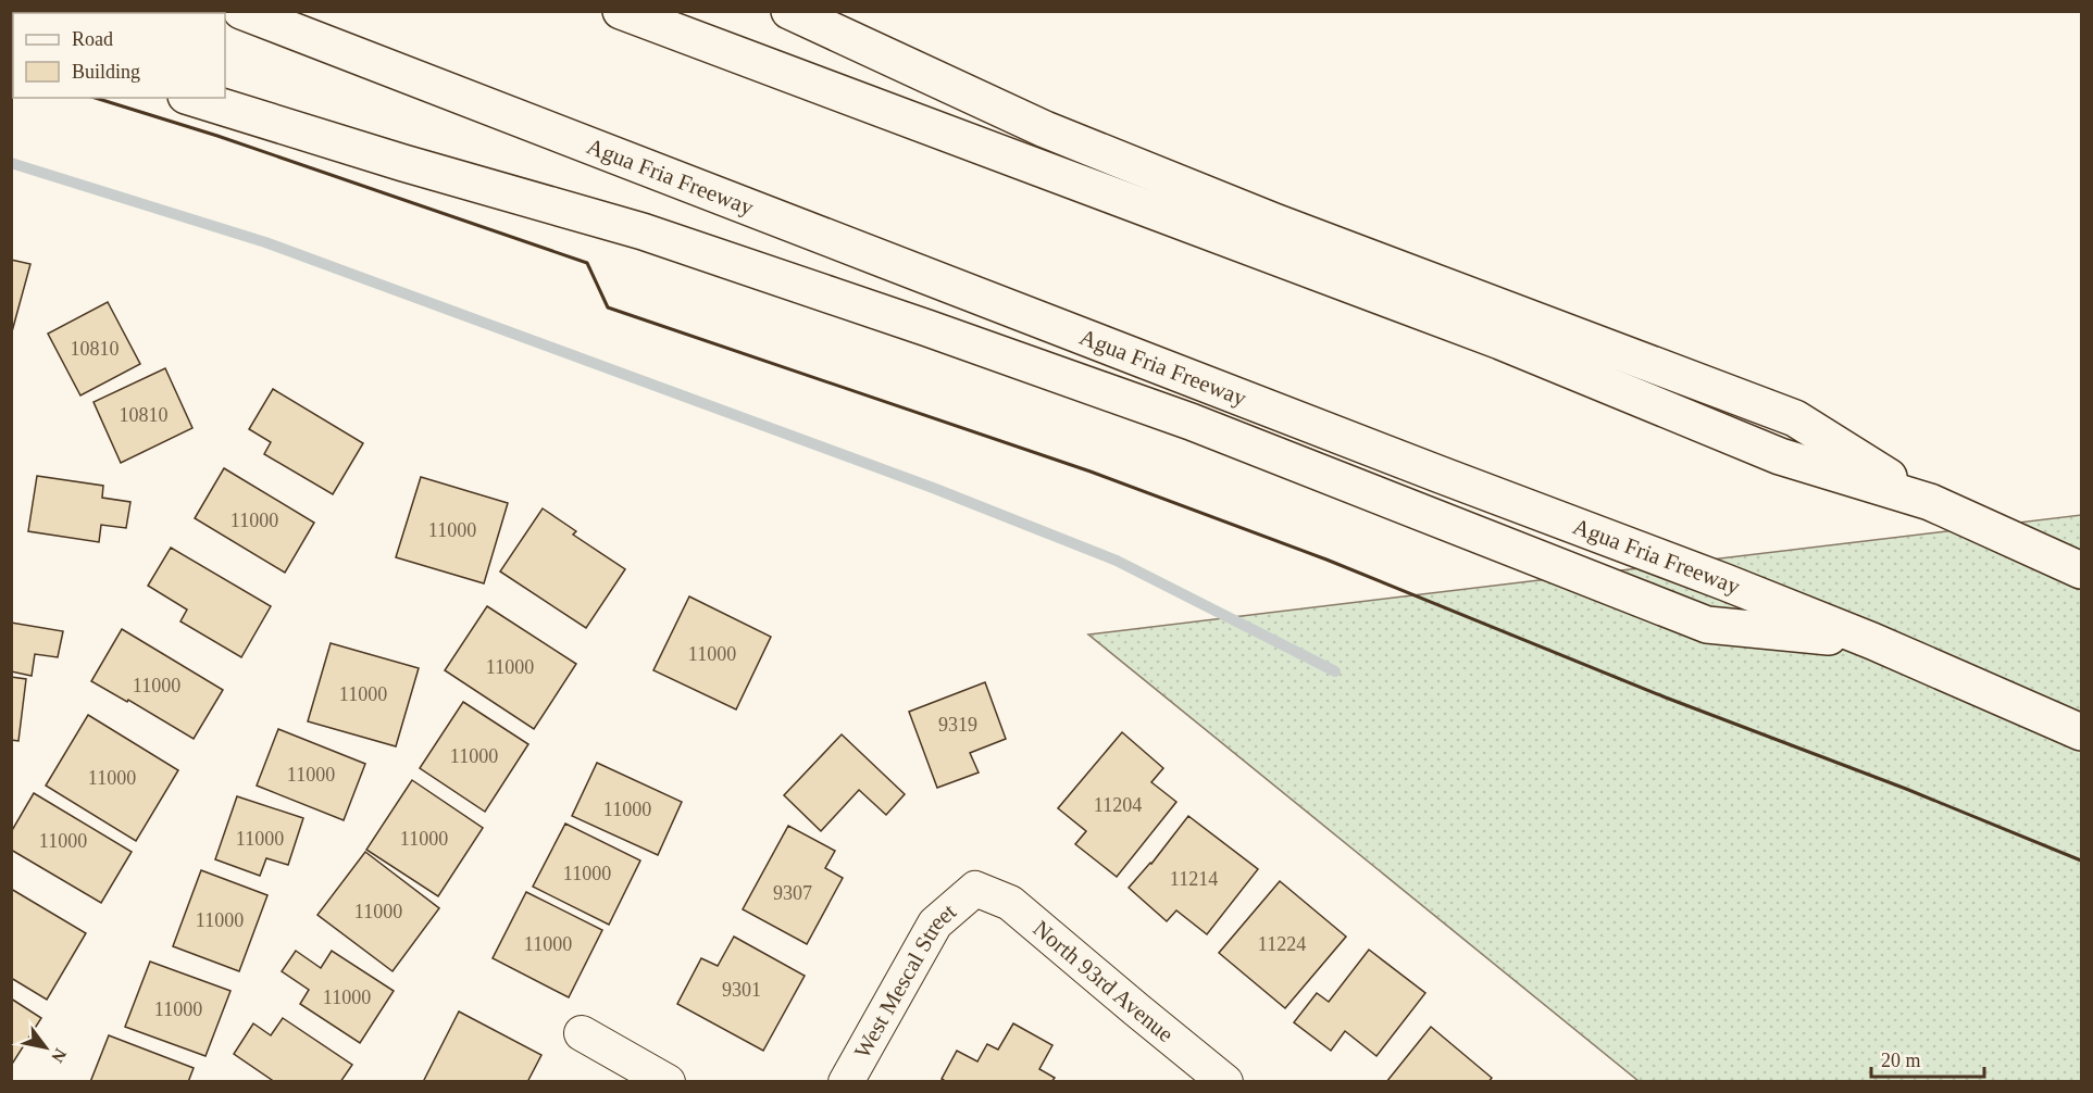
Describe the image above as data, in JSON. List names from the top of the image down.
{
  "streets": {
    "highway": ["Agua Fria Freeway"],
    "street": ["North 93rd Avenue", "West Mescal Street"]
  },
  "crossings": [
    ["North 93rd Avenue", "West Mescal Street"]
  ],
  "house_numbers": [
    "10810",
    "10810",
    "11000",
    "11000",
    "11000",
    "11000",
    "11000",
    "11000",
    "9319",
    "11000",
    "11000",
    "11000",
    "11204",
    "11000",
    "11000",
    "11000",
    "11000",
    "11000",
    "11214",
    "9307",
    "11000",
    "11000",
    "11000",
    "11224",
    "9301",
    "11000",
    "11000"
  ],
  "legend": ["Road", "Building"],
  "scale_bar": "20 m",
  "north": "bottom right"
}
